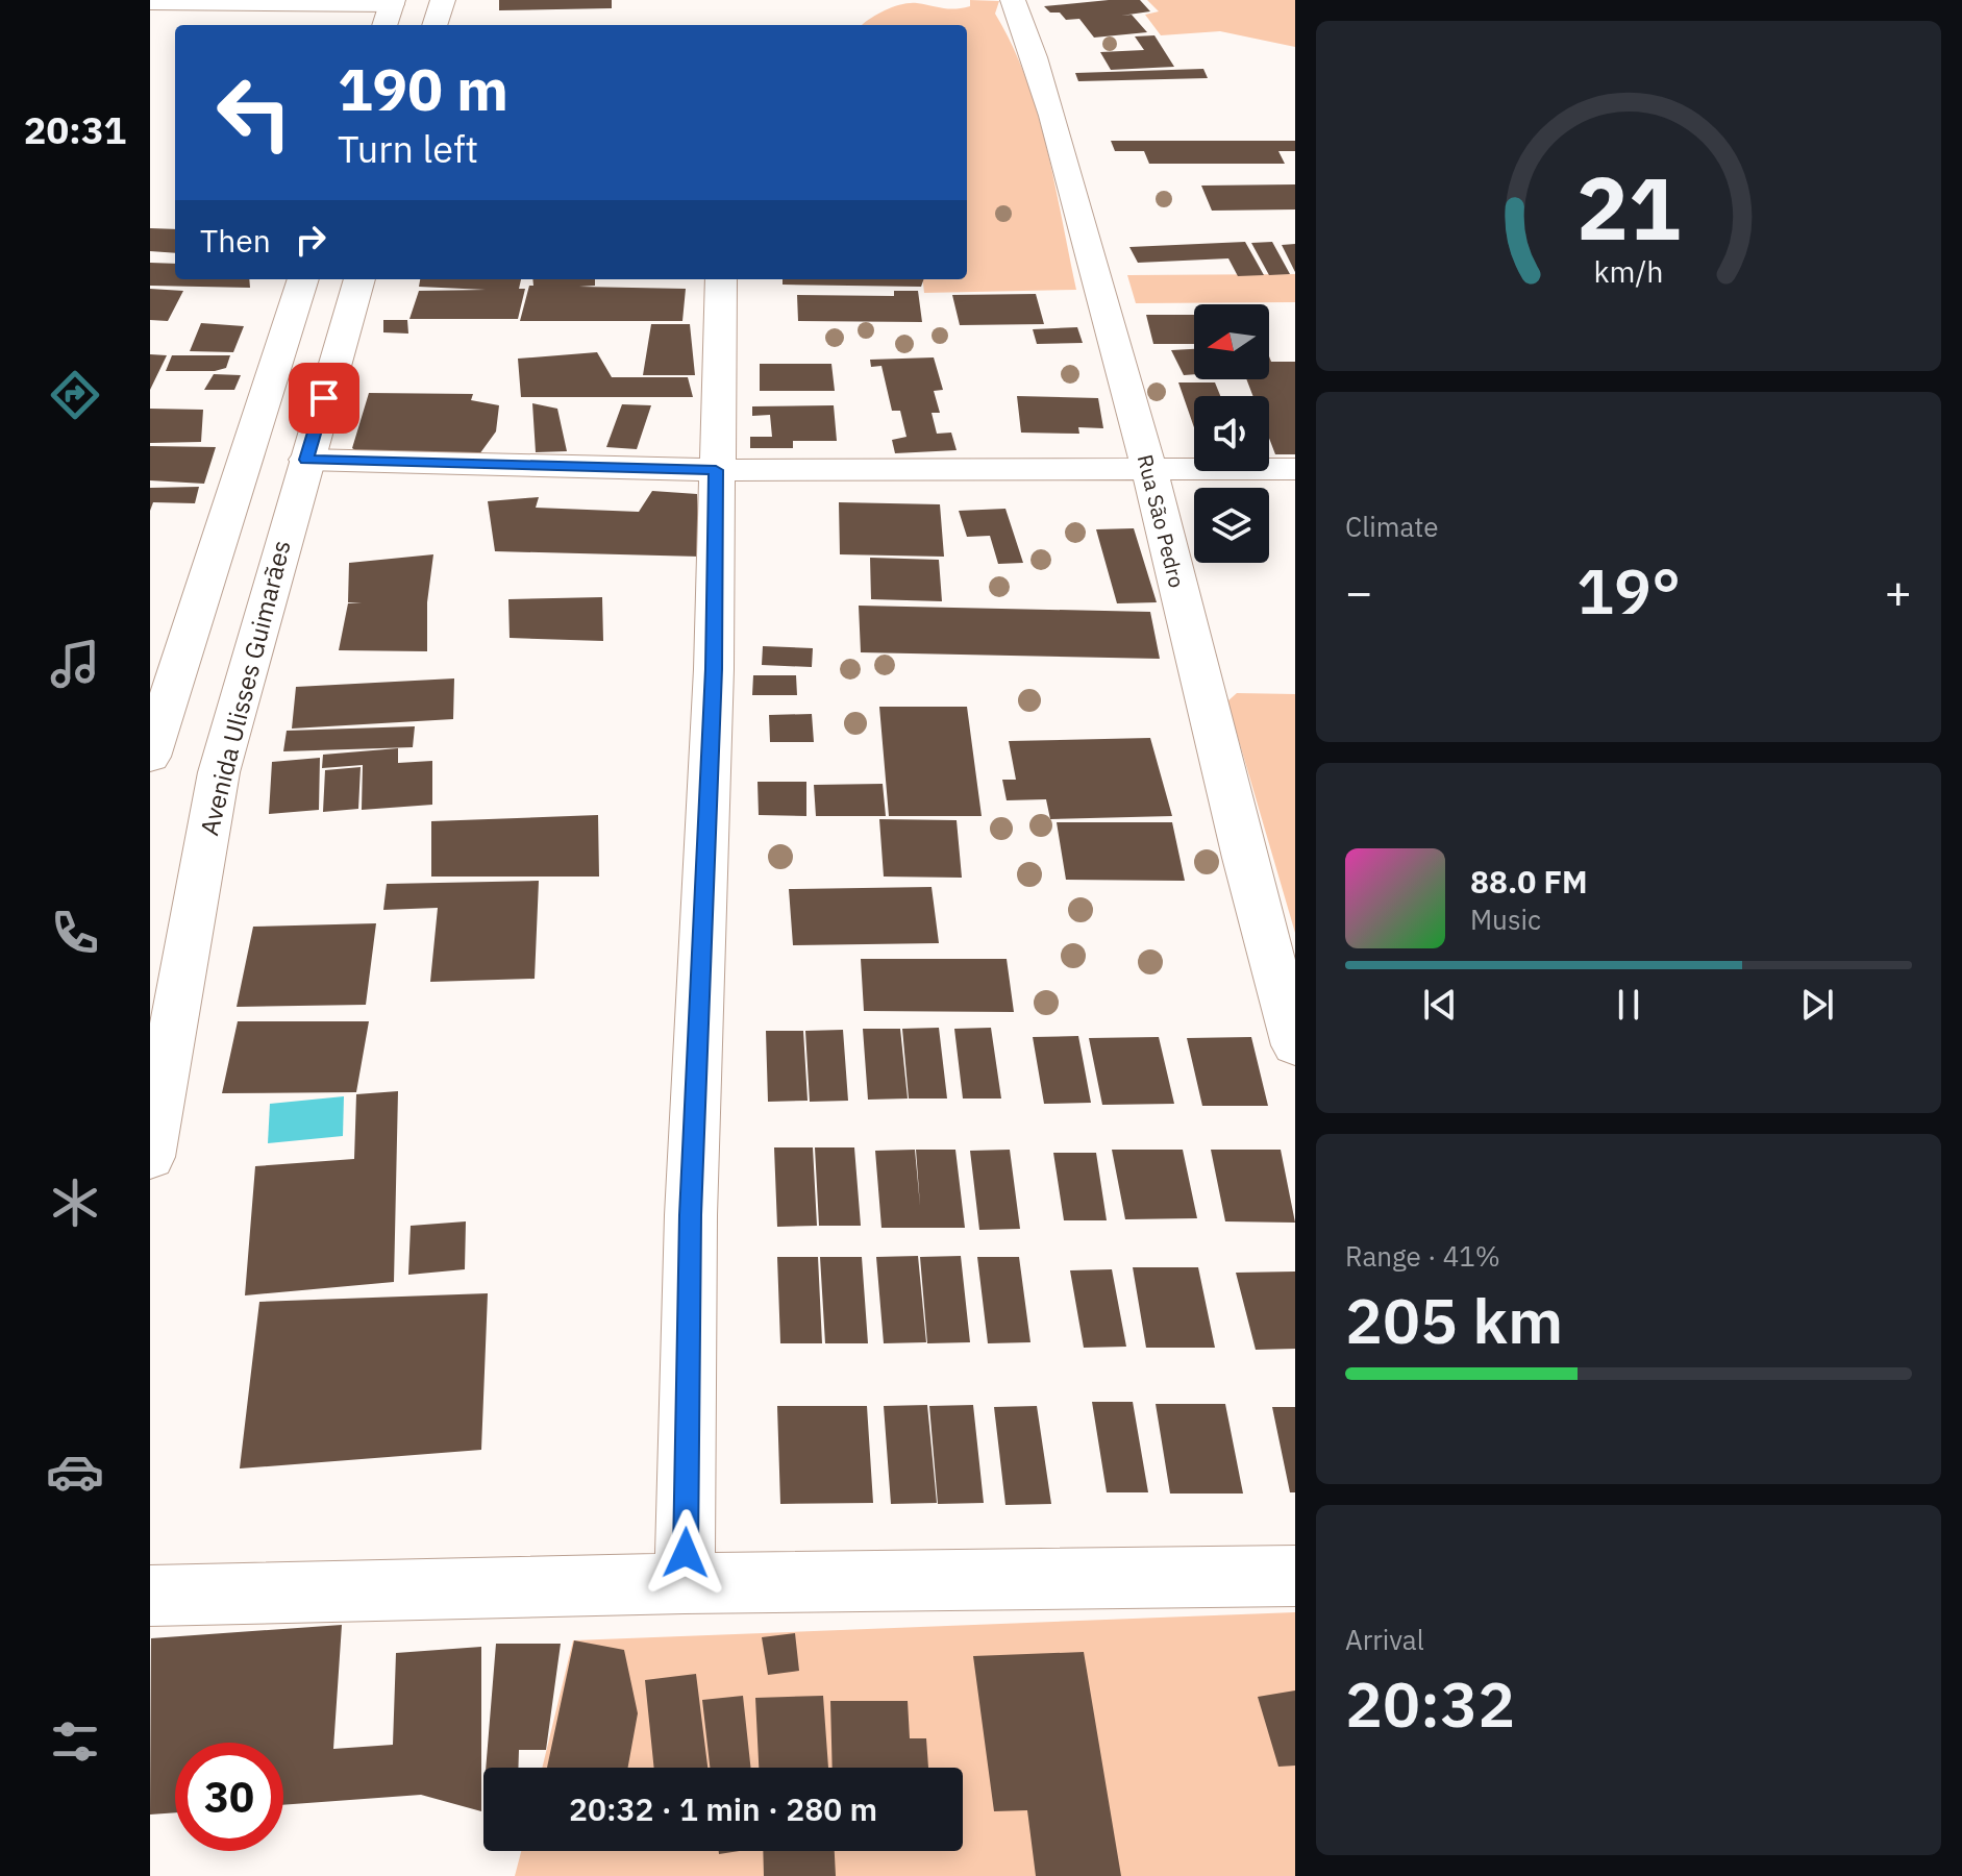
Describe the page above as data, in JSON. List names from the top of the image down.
{
  "streets": {
    "street": ["Rua São Pedro", "Avenida Ulisses Guimarães"]
  },
  "north": "left",
  "page": {
    "tabs": "20:31",
    "turn": ["190 m", "Turn left"],
    "then": "Then",
    "tile": [
      "Climate",
      ["Range · 41%", "205 km"],
      ["Arrival", "20:32"]
    ],
    "heat": ["−", "19°", "+"],
    "song": ["88.0 FM", "Music"],
    "limit": "30",
    "trip": "20:32 · 1 min · 280 m",
    "gauge": ["21", "km/h"]
  }
}
